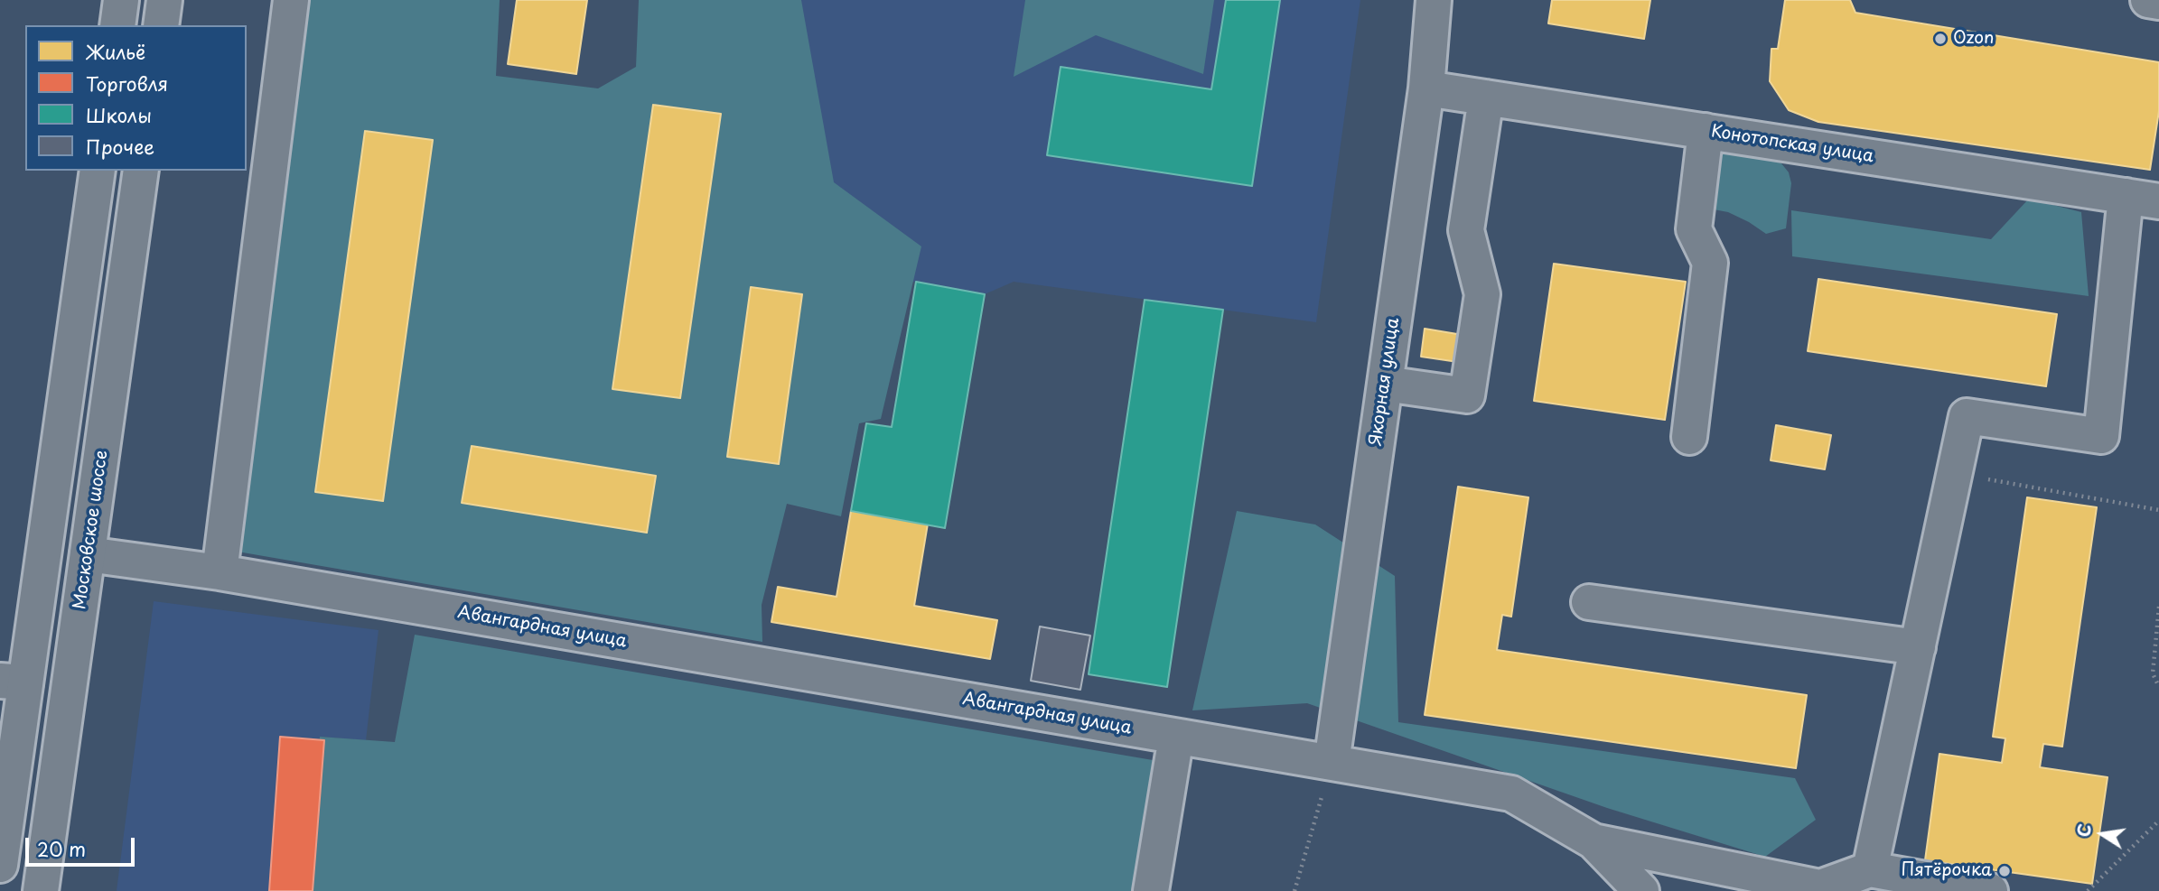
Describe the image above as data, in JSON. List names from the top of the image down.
{
  "streets": {
    "street": [
      "Конотопская улица",
      "Якорная улица",
      "Московское шоссе",
      "Авангардная улица"
    ]
  },
  "crossings": [
    ["Конотопская улица", "Якорная улица"],
    ["Якорная улица", "Авангардная улица"],
    ["Московское шоссе", "Авангардная улица"]
  ],
  "places": ["Ozon", "Пятёрочка"],
  "legend": [
    "Жильё",
    "Торговля",
    "Школы",
    "Прочее"
  ],
  "scale_bar": "20 m",
  "north": "left"
}
